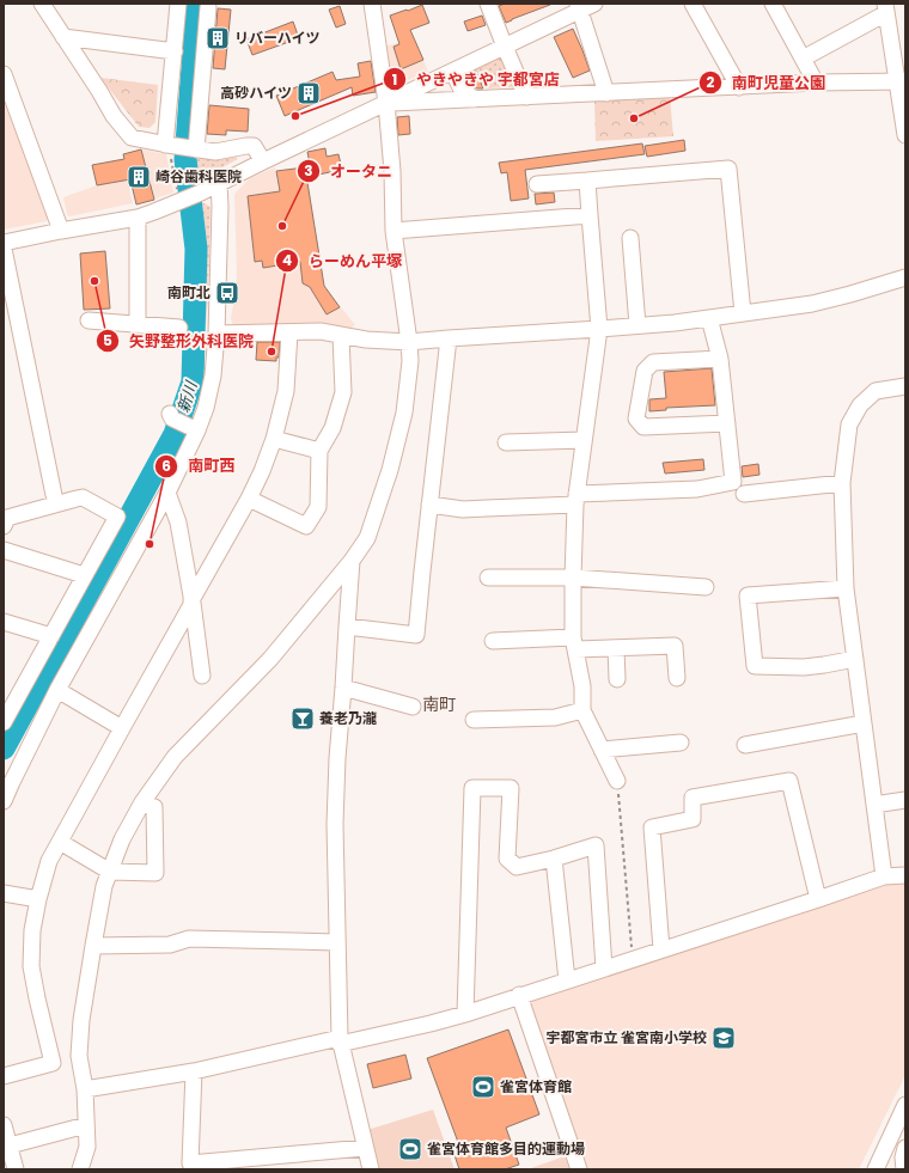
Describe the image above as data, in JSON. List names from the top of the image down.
{
  "districts": ["南町"],
  "water": ["新川"],
  "places": {
    "building": ["リバーハイツ", "高砂ハイツ", "崎谷歯科医院"],
    "other": [
      "やきやきや 宇都宮店",
      "南町児童公園",
      "オータニ",
      "矢野整形外科医院",
      "らーめん平塚",
      "南町西"
    ],
    "bus stop": ["南町北"],
    "bar": ["養老乃瀧"],
    "school or university": ["宇都宮市立 雀宮南小学校"],
    "sports": ["雀宮体育館", "雀宮体育館多目的運動場"]
  }
}
